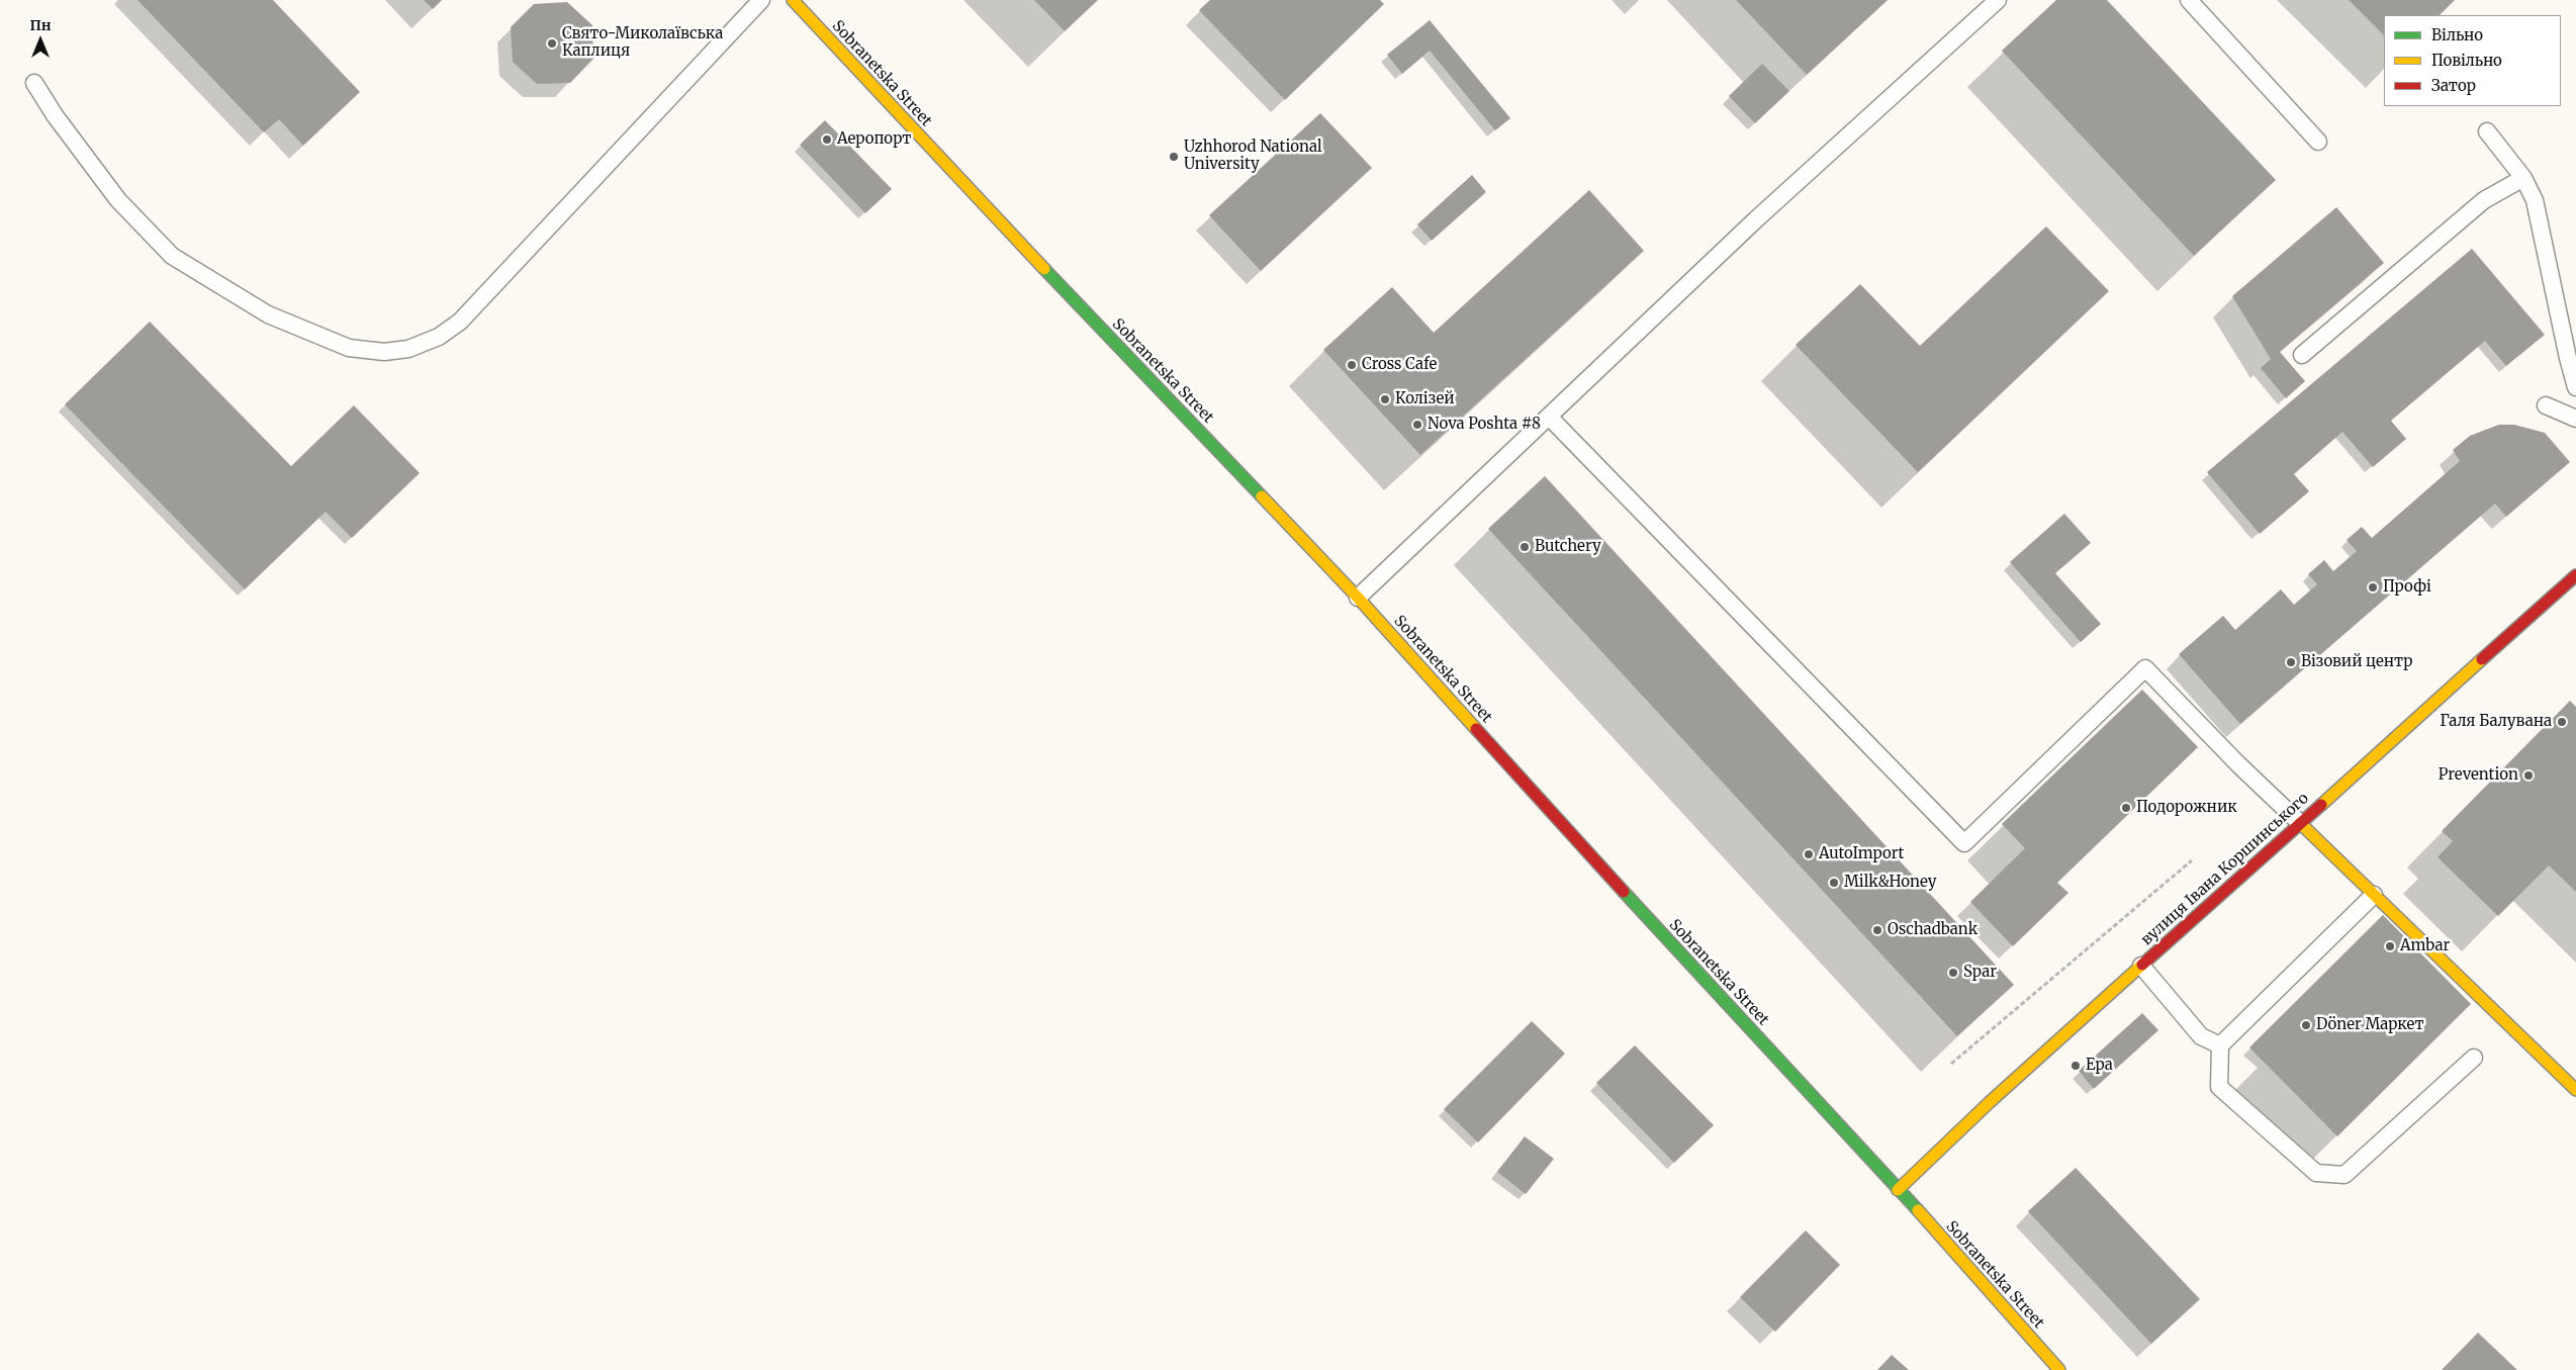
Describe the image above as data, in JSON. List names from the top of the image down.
{
  "streets": {
    "main road": ["Sobranetska Street", "вулиця Івана Коршинського"]
  },
  "crossings": [
    ["Sobranetska Street", "вулиця Івана Коршинського"]
  ],
  "places": [
    "Свято-Миколаївська Каплиця",
    "Аеропорт",
    "Uzhhorod National University",
    "Cross Cafe",
    "Колізей",
    "Nova Poshta #8",
    "Butchery",
    "Профі",
    "Візовий центр",
    "Галя Балувана",
    "Prevention",
    "Подорожник",
    "AutoImport",
    "Milk&Honey",
    "Oschadbank",
    "Ambar",
    "Spar",
    "Döner Маркет",
    "Ера"
  ],
  "legend": ["Вільно", "Повільно", "Затор"],
  "north": "top"
}
